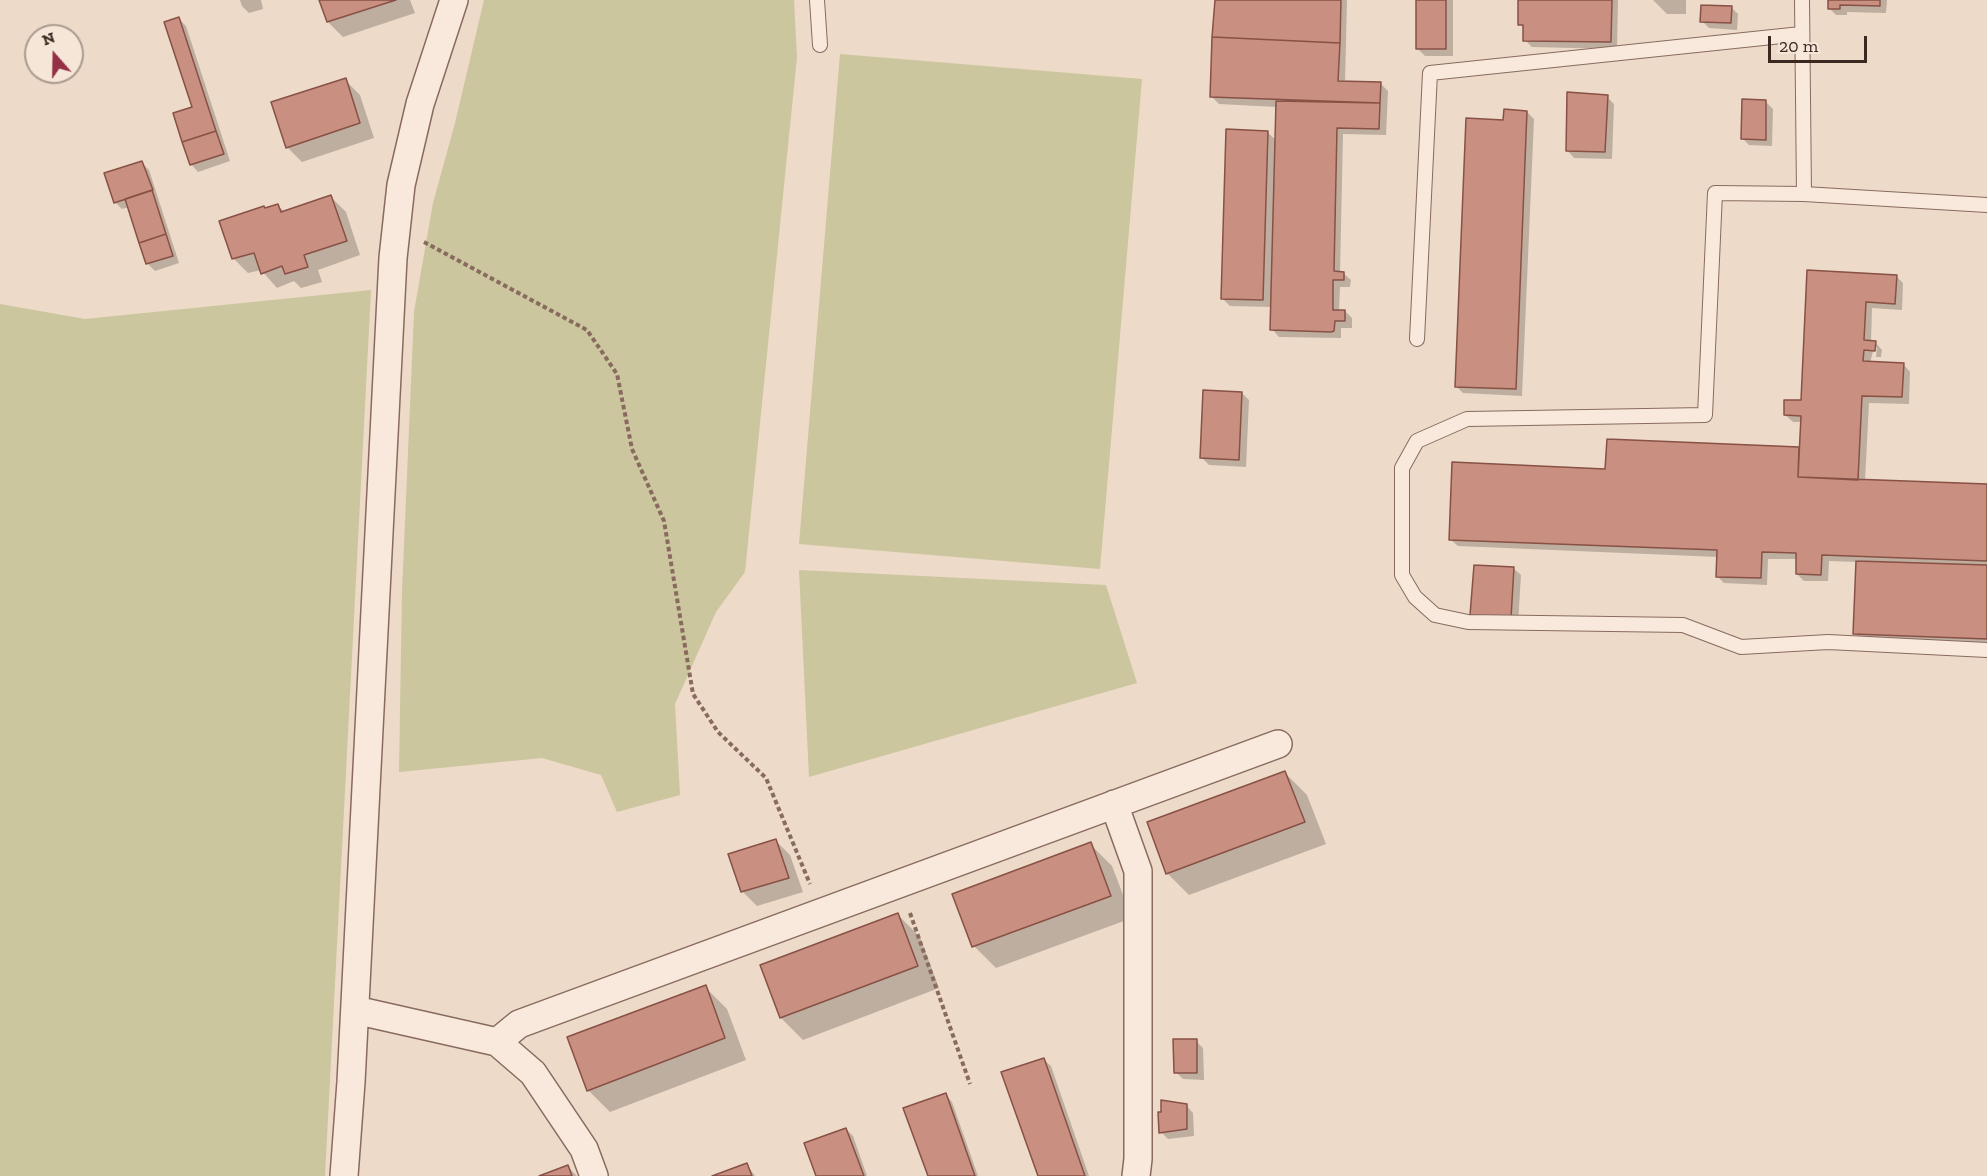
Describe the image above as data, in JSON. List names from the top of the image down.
{
  "scale_bar": "20 m",
  "north": "top"
}
